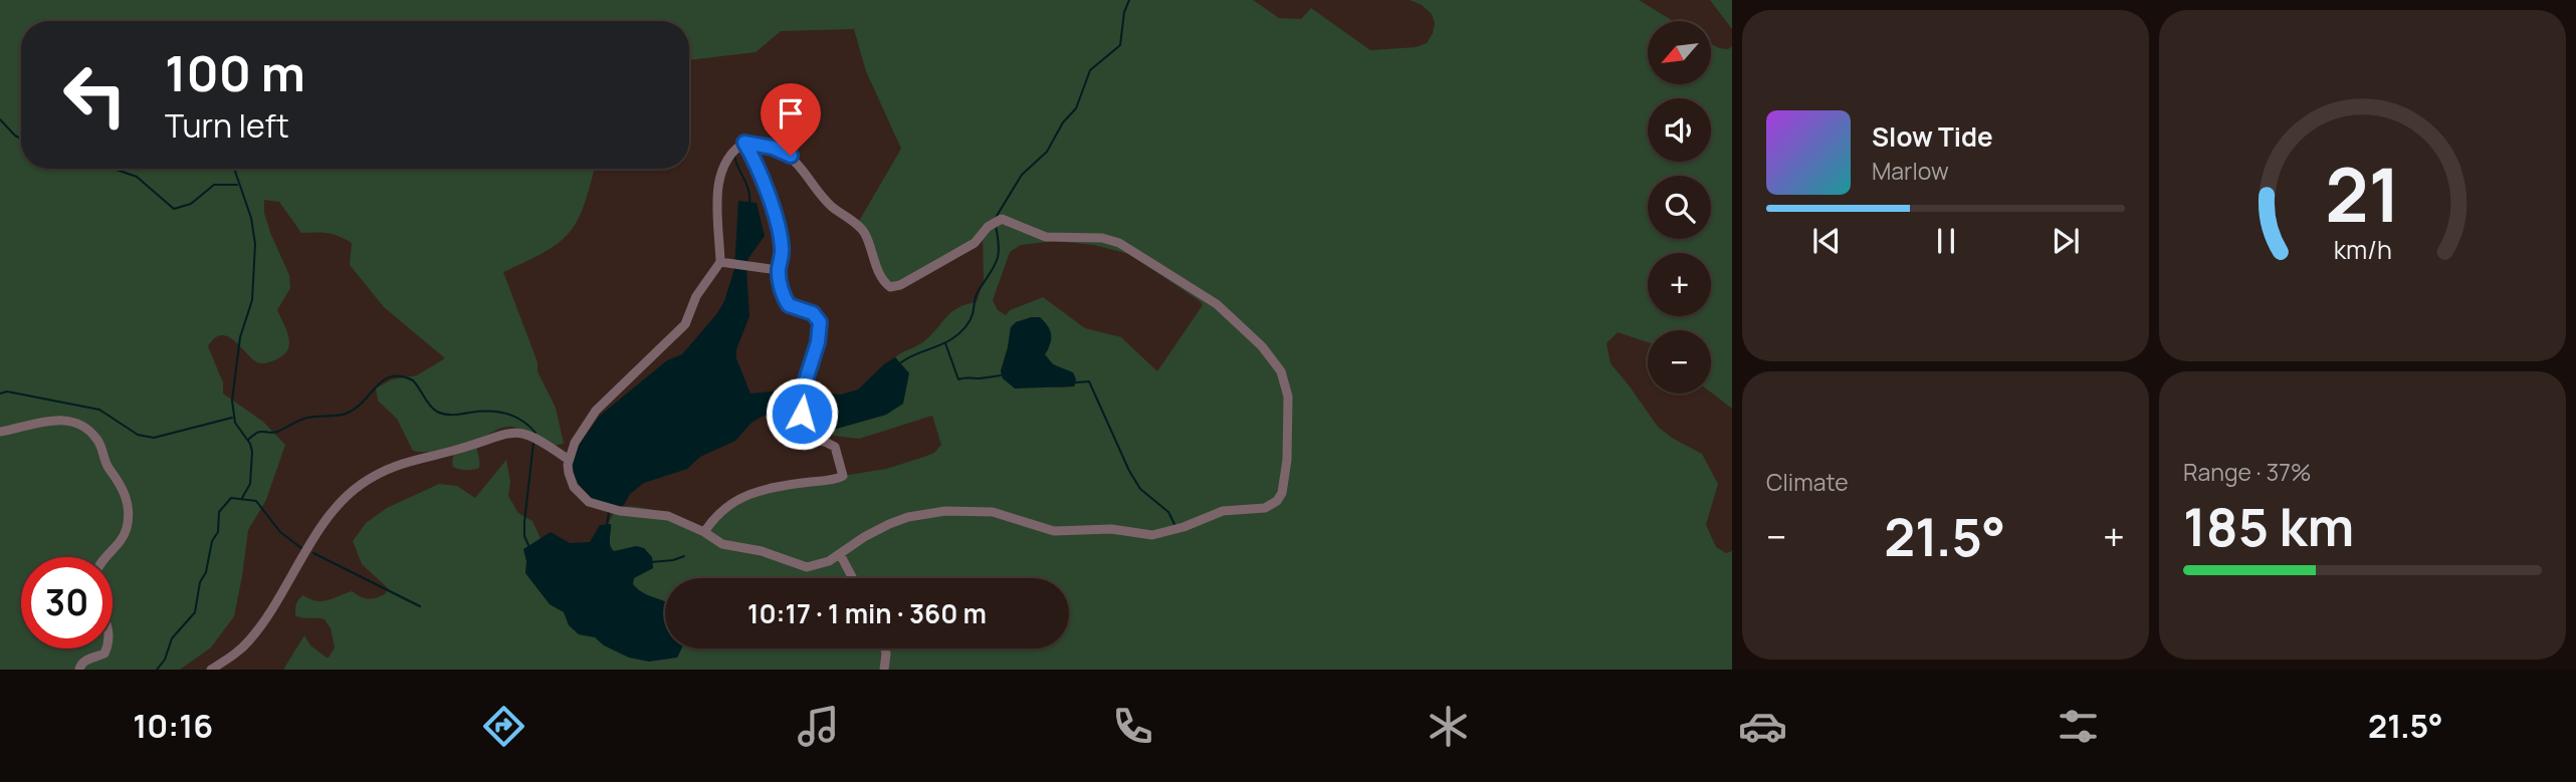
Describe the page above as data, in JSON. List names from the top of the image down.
{
  "north": "bottom left",
  "page": {
    "map_buttons": ["+", "−"],
    "turn": ["100 m", "Turn left"],
    "song": ["Slow Tide", "Marlow"],
    "tile": [
      "Climate",
      ["Range · 37%", "185 km"]
    ],
    "heat": ["−", "21.5°", "+"],
    "limit": "30",
    "trip": "10:17 · 1 min · 360 m",
    "tabs": ["10:16", "21.5°"],
    "gauge": ["21", "km/h"]
  }
}
